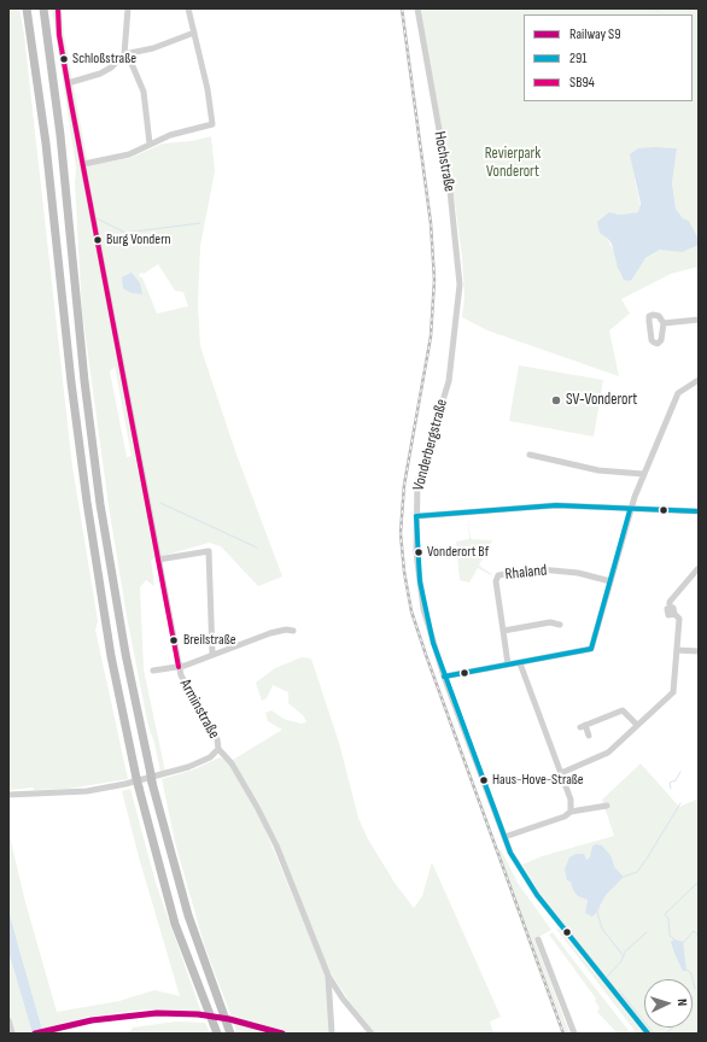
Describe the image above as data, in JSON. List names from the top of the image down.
{
  "streets": {
    "street": [
      "Hochstraße",
      "Vonderbergstraße",
      "Rhaland",
      "Arminstraße"
    ]
  },
  "crossings": [
    ["Hochstraße", "Vonderbergstraße"]
  ],
  "parks": ["Revierpark Vonderort"],
  "places": [
    "Schloßstraße",
    "Burg Vondern",
    "SV-Vonderort",
    "Vonderort Bf",
    "Breilstraße",
    "Haus-Hove-Straße"
  ],
  "lines": ["transit line SB94", "transit line 291", "rail line S9"],
  "legend": ["Railway S9", "291", "SB94"],
  "north": "right"
}
